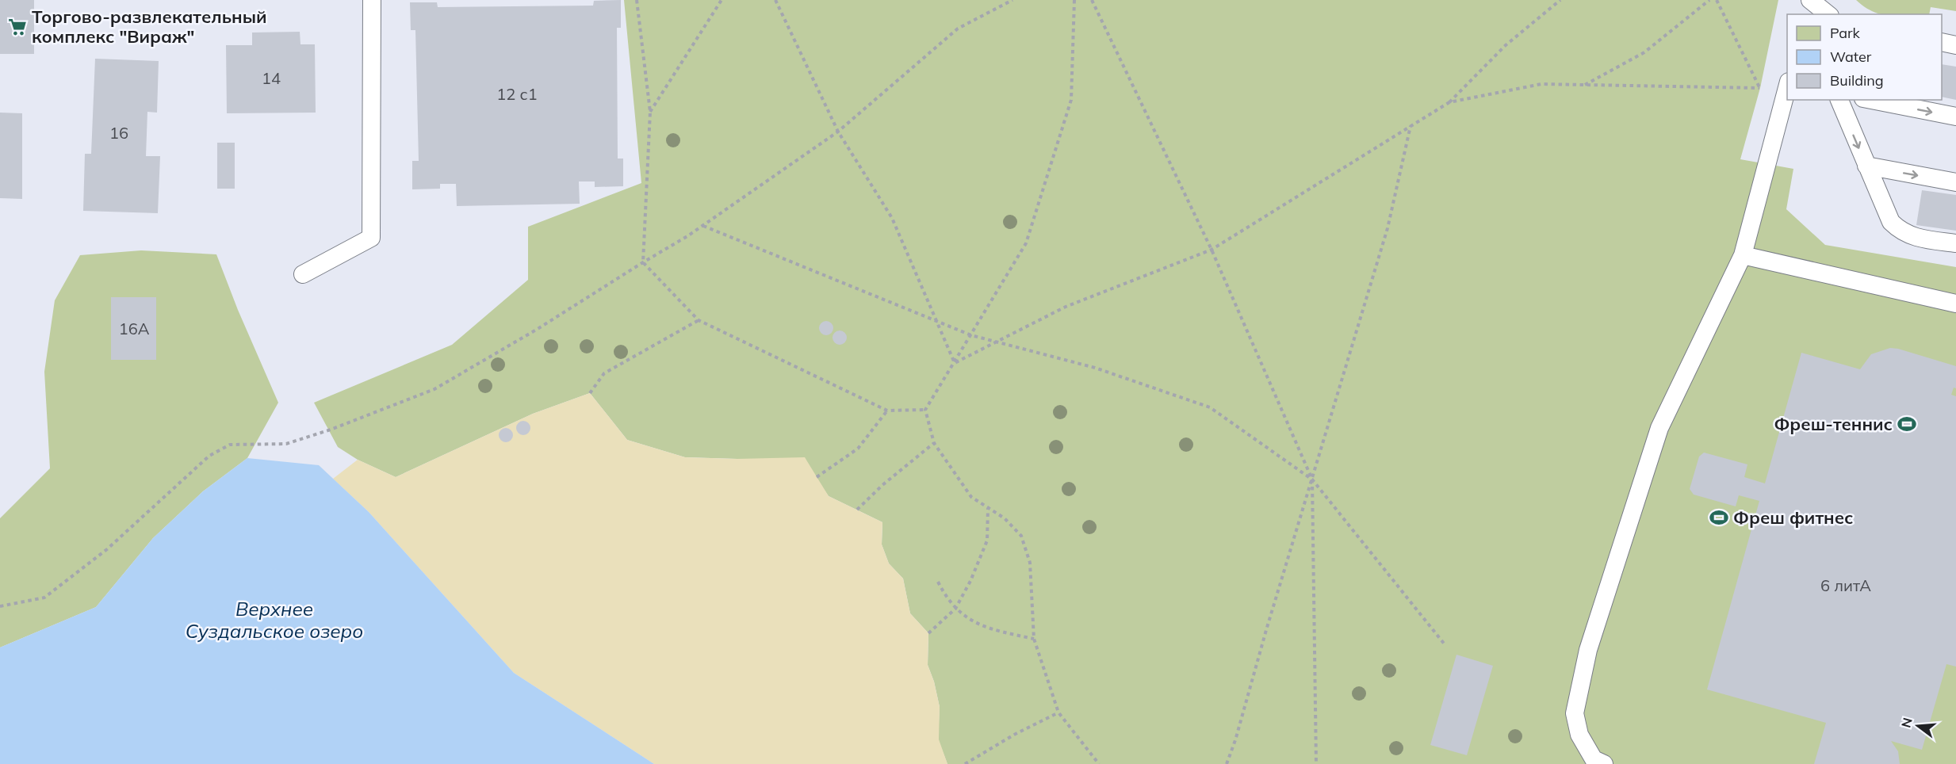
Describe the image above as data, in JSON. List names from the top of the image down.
{
  "water": ["Верхнее Суздальское озеро"],
  "places": {
    "supermarket": ["Торгово-развлекательный комплекс \"Вираж\""],
    "sports": ["Фреш-теннис", "Фреш фитнес"]
  },
  "house_numbers": [
    "14",
    "12 с1",
    "16",
    "16А",
    "6 литА"
  ],
  "legend": ["Park", "Water", "Building"],
  "north": "left"
}
